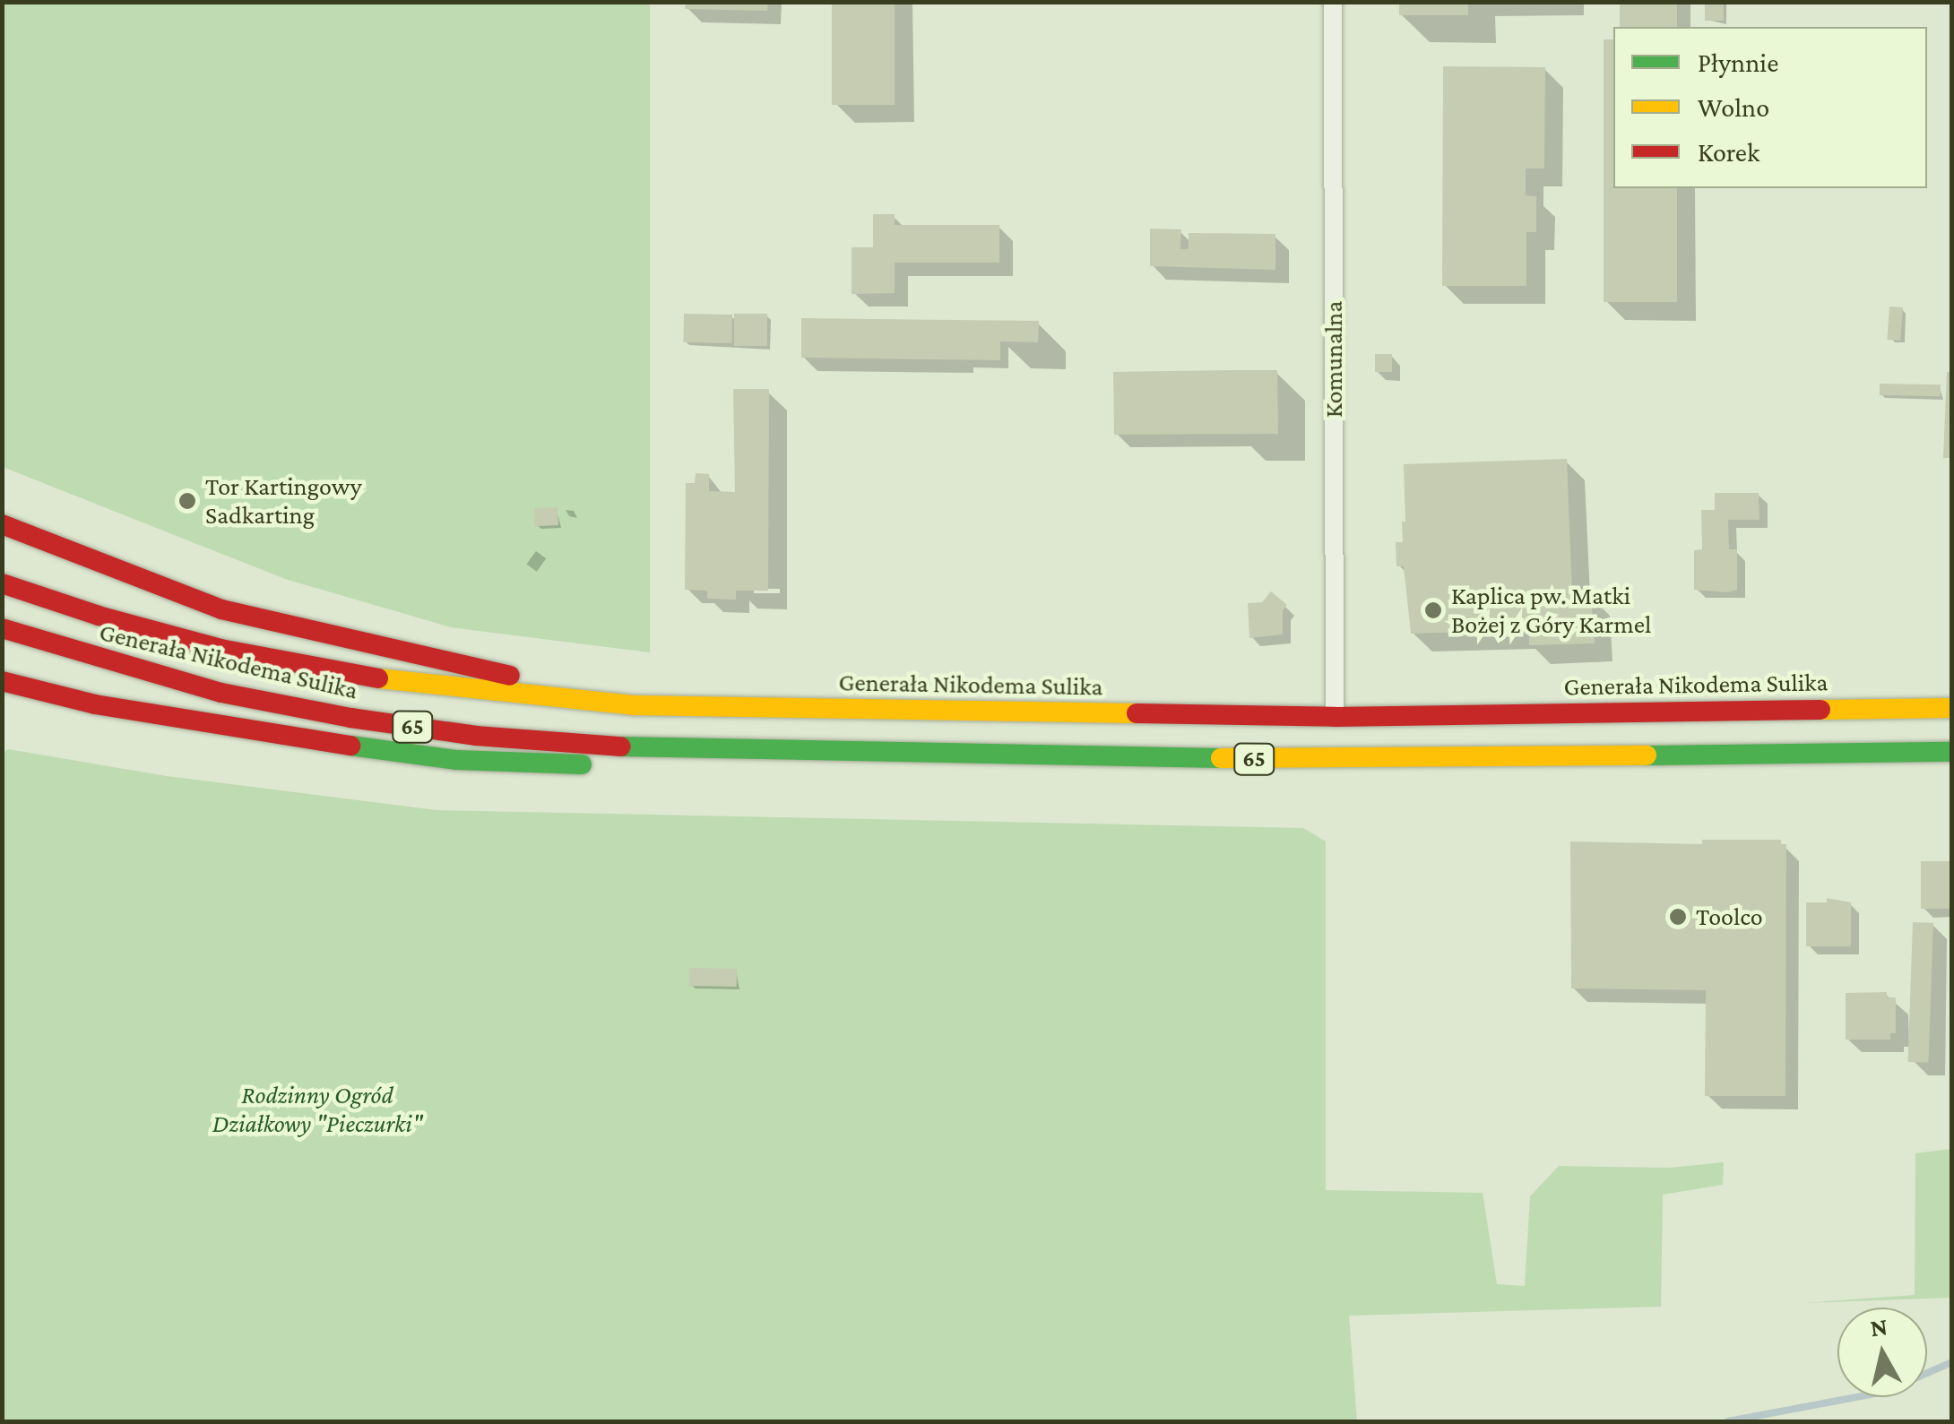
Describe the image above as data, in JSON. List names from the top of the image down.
{
  "streets": {
    "highway": ["Generała Nikodema Sulika", "65"],
    "street": ["Komunalna"]
  },
  "crossings": [
    ["Komunalna", "Generała Nikodema Sulika"]
  ],
  "parks": ["Rodzinny Ogród Działkowy \"Pieczurki\""],
  "places": ["Tor Kartingowy Sadkarting", "Kaplica pw. Matki Bożej z Góry Karmel", "Toolco"],
  "legend": ["Płynnie", "Wolno", "Korek"],
  "north": "top"
}
